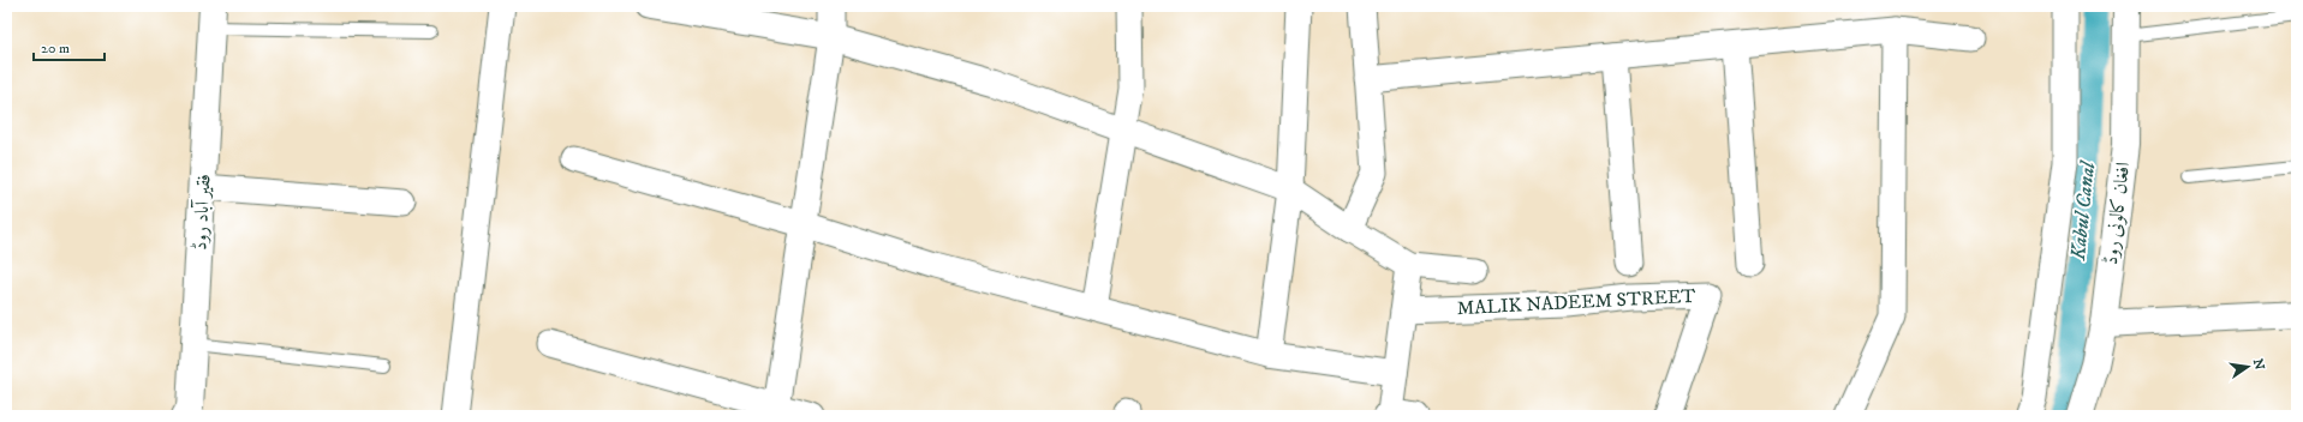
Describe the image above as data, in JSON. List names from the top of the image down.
{
  "streets": {
    "street": ["فقیر آباد روڈ", "افغان کالونی روڈ", "MALIK NADEEM STREET"]
  },
  "water": ["Kabul Canal"],
  "scale_bar": "20 m",
  "north": "right"
}
